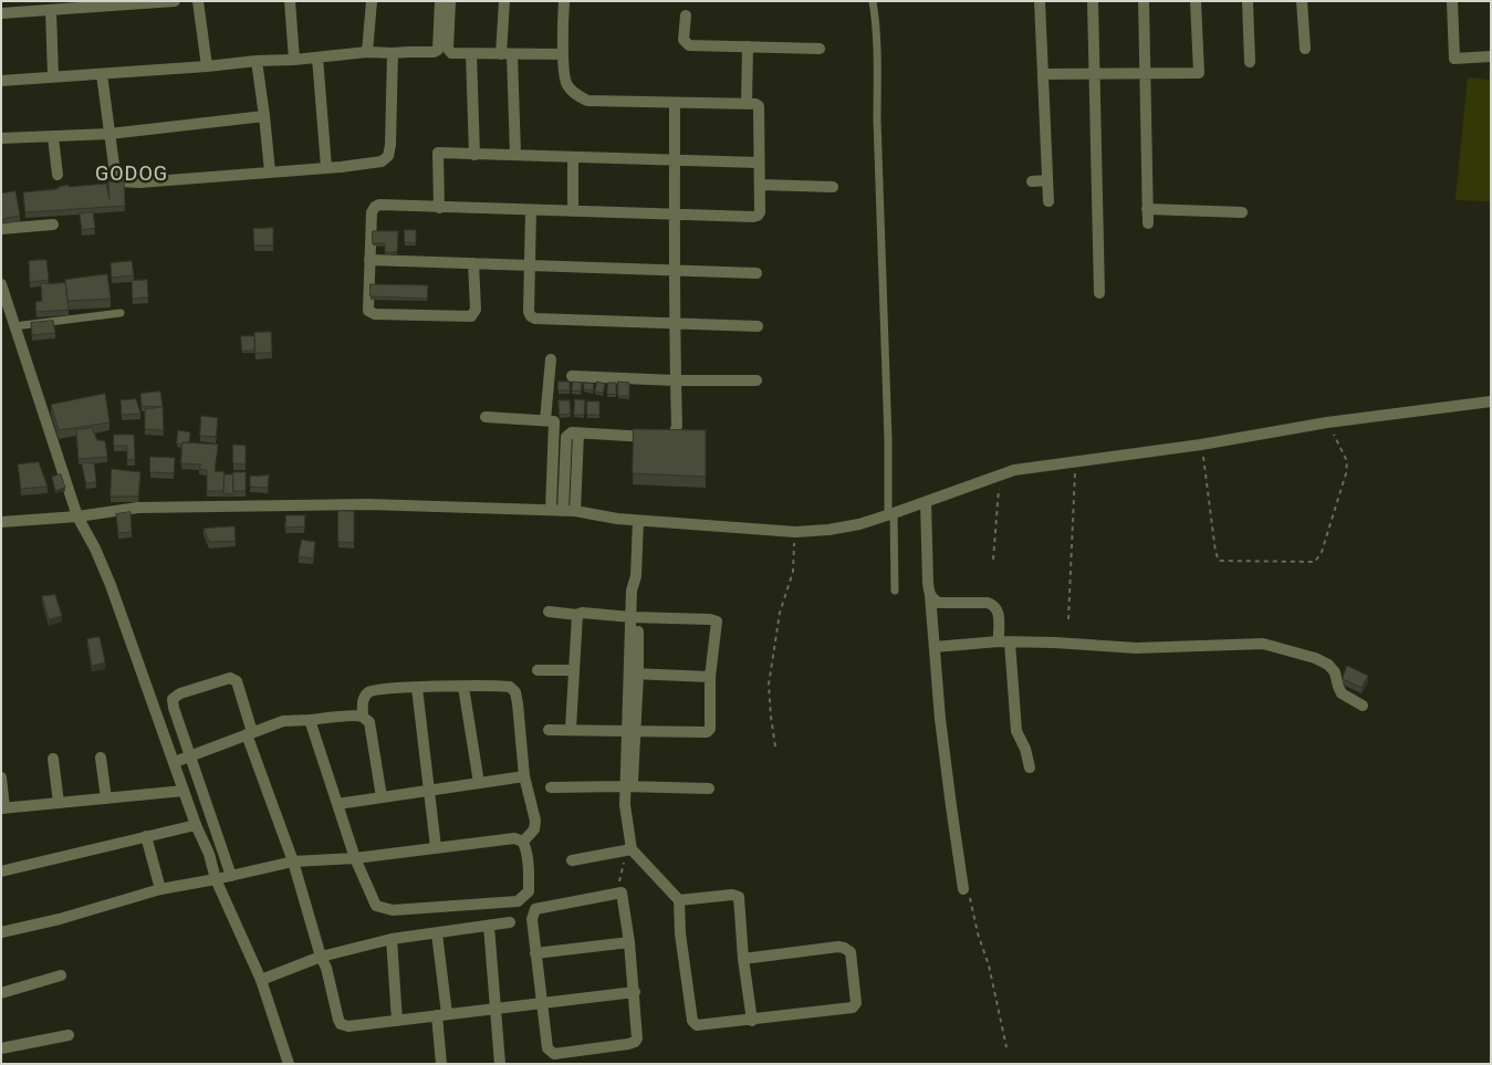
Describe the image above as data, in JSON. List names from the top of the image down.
{
  "districts": ["GODOG"]
}
